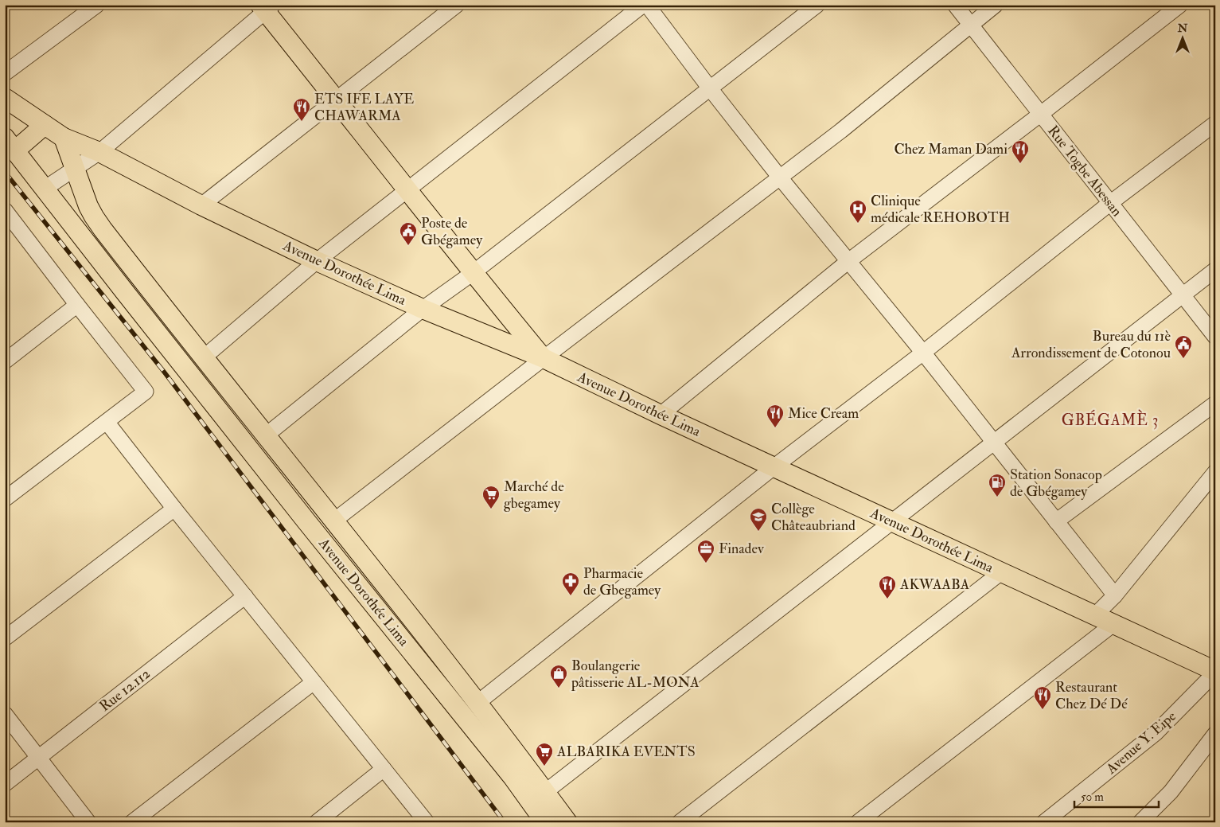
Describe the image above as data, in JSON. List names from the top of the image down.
{
  "streets": {
    "main road": ["Avenue Dorothée Lima"],
    "street": ["Rue Togbe Abessan", "Rue 12.112", "Avenue Y. Eipe"]
  },
  "crossings": [
    ["Avenue Dorothée Lima", "Avenue Y. Eipe"]
  ],
  "districts": ["GBÉGAMÈ 3"],
  "places": {
    "restaurant": [
      "ETS IFE LAYE CHAWARMA",
      "Chez Maman Dami",
      "Mice Cream",
      "AKWAABA",
      "Restaurant Chez Dé Dé"
    ],
    "hospital": ["Clinique médicale REHOBOTH"],
    "public building": ["Poste de Gbégamey", "Bureau du 11è Arrondissement de Cotonou"],
    "fuel station": ["Station Sonacop de Gbégamey"],
    "supermarket": ["Marché de gbegamey", "ALBARIKA EVENTS"],
    "school or university": ["Collège Châteaubriand"],
    "office": ["Finadev"],
    "pharmacy": ["Pharmacie de Gbegamey"],
    "shop": ["Boulangerie pâtisserie AL-MONA"]
  },
  "scale_bar": "50 m",
  "north": "top"
}
